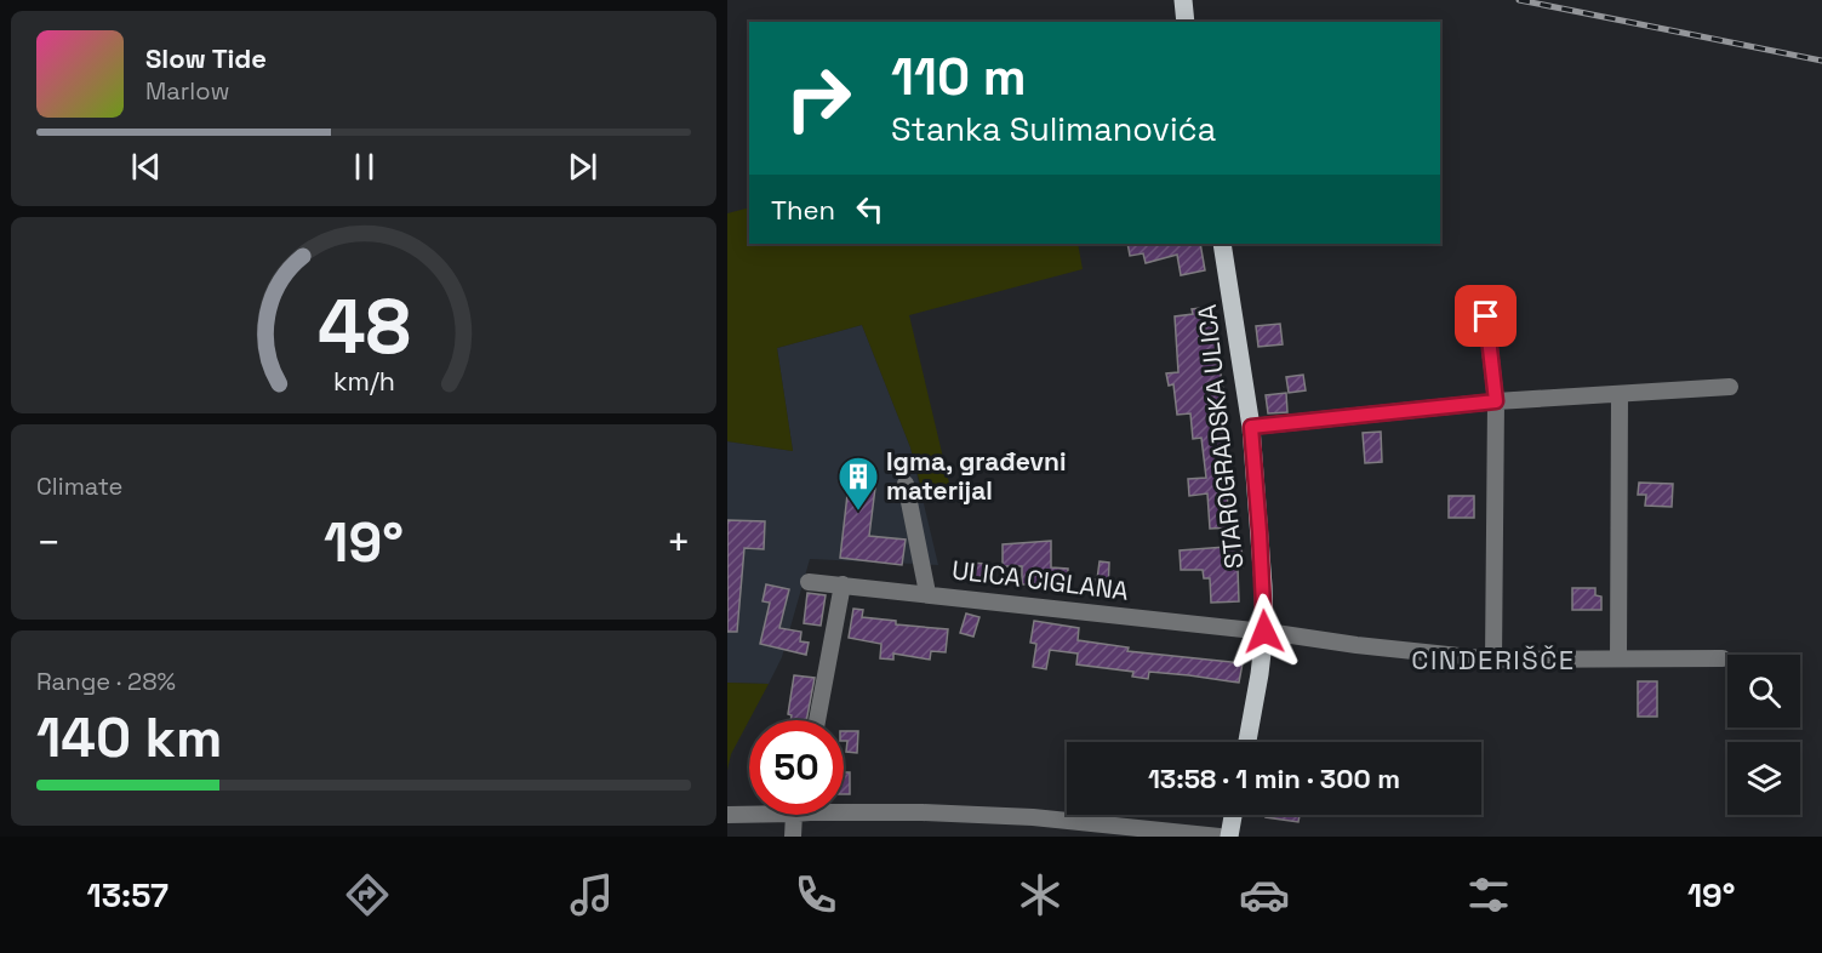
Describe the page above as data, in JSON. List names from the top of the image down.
{
  "streets": {
    "main road": ["STAROGRADSKA ULICA"],
    "street": ["ULICA CIGLANA"]
  },
  "crossings": [
    ["STAROGRADSKA ULICA", "ULICA CIGLANA"]
  ],
  "districts": ["CINDERIŠČE"],
  "places": {
    "building": ["Igma, građevni materijal"]
  },
  "page": {
    "turn": ["110 m", "Stanka Sulimanovića"],
    "song": ["Slow Tide", "Marlow"],
    "then": "Then",
    "tile": [
      "Climate",
      ["Range · 28%", "140 km"]
    ],
    "heat": ["−", "19°", "+"],
    "limit": "50",
    "trip": "13:58 · 1 min · 300 m",
    "tabs": ["13:57", "19°"],
    "gauge": ["48", "km/h"]
  }
}
